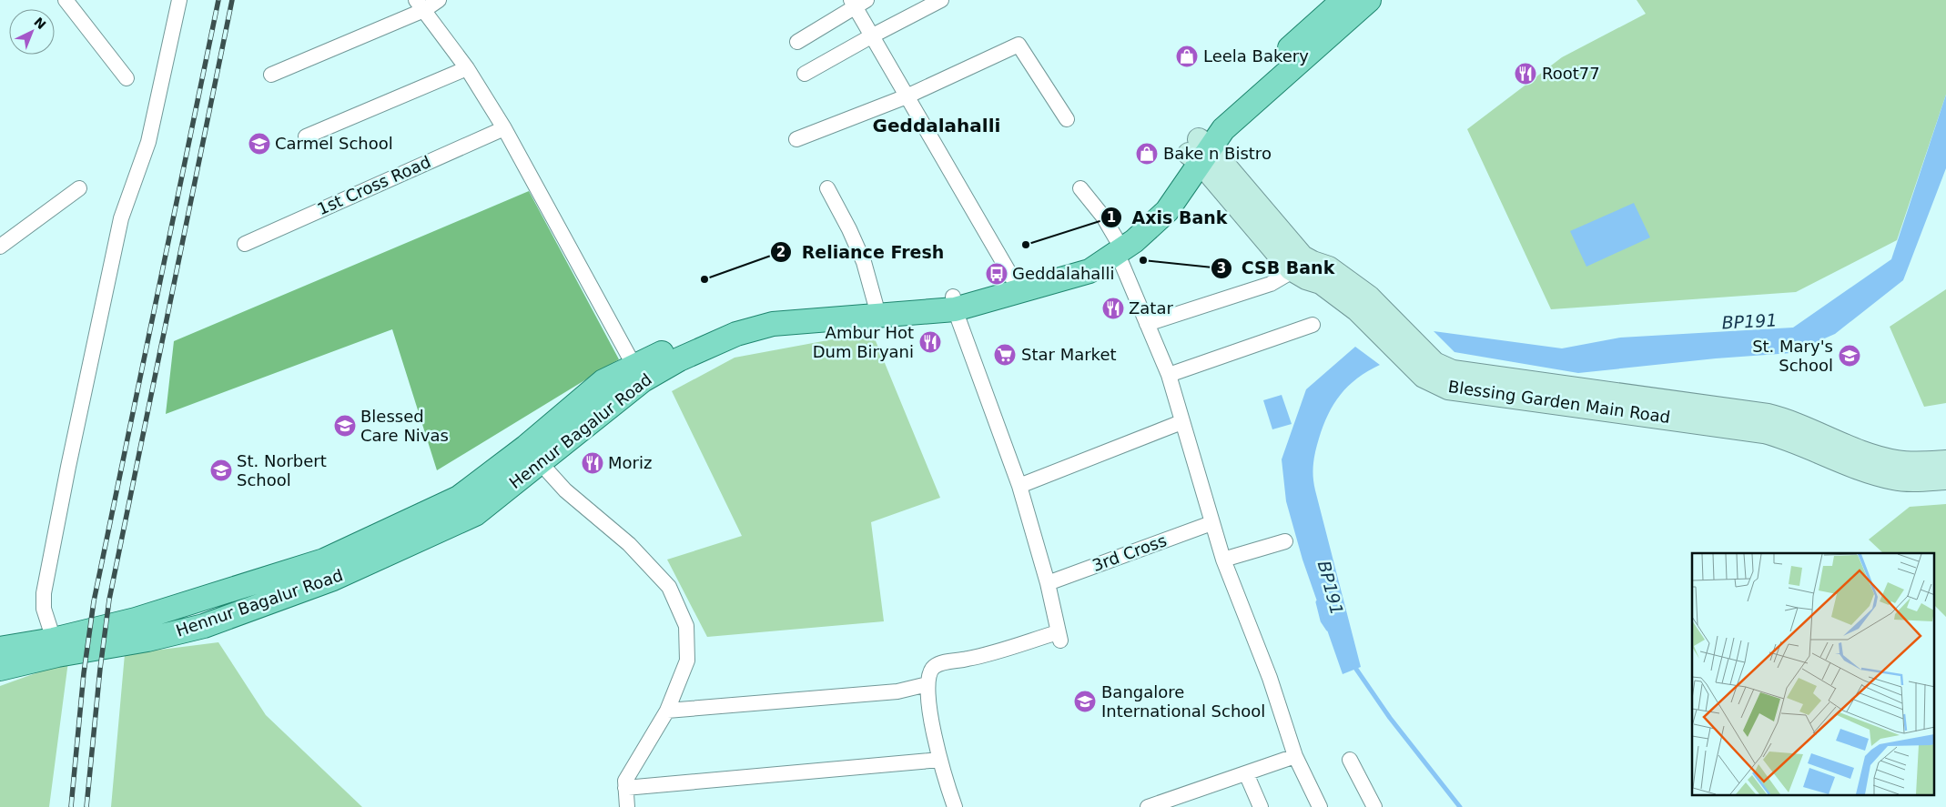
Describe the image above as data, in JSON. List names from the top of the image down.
{
  "streets": {
    "main road": ["Blessing Garden Main Road", "Hennur Bagalur Road"],
    "street": ["1st Cross Road", "3rd Cross"]
  },
  "crossings": [
    ["Blessing Garden Main Road", "Hennur Bagalur Road"]
  ],
  "districts": ["Geddalahalli"],
  "water": ["BP191"],
  "places": {
    "shop": ["Leela Bakery", "Bake n Bistro"],
    "restaurant": [
      "Root77",
      "Zatar",
      "Ambur Hot Dum Biryani",
      "Moriz"
    ],
    "school or university": [
      "Carmel School",
      "St. Mary's School",
      "Blessed Care Nivas",
      "St. Norbert School",
      "Bangalore International School"
    ],
    "other": ["Axis Bank", "CSB Bank", "Reliance Fresh"],
    "bus stop": ["Geddalahalli"],
    "supermarket": ["Star Market"]
  },
  "north": "top right"
}
